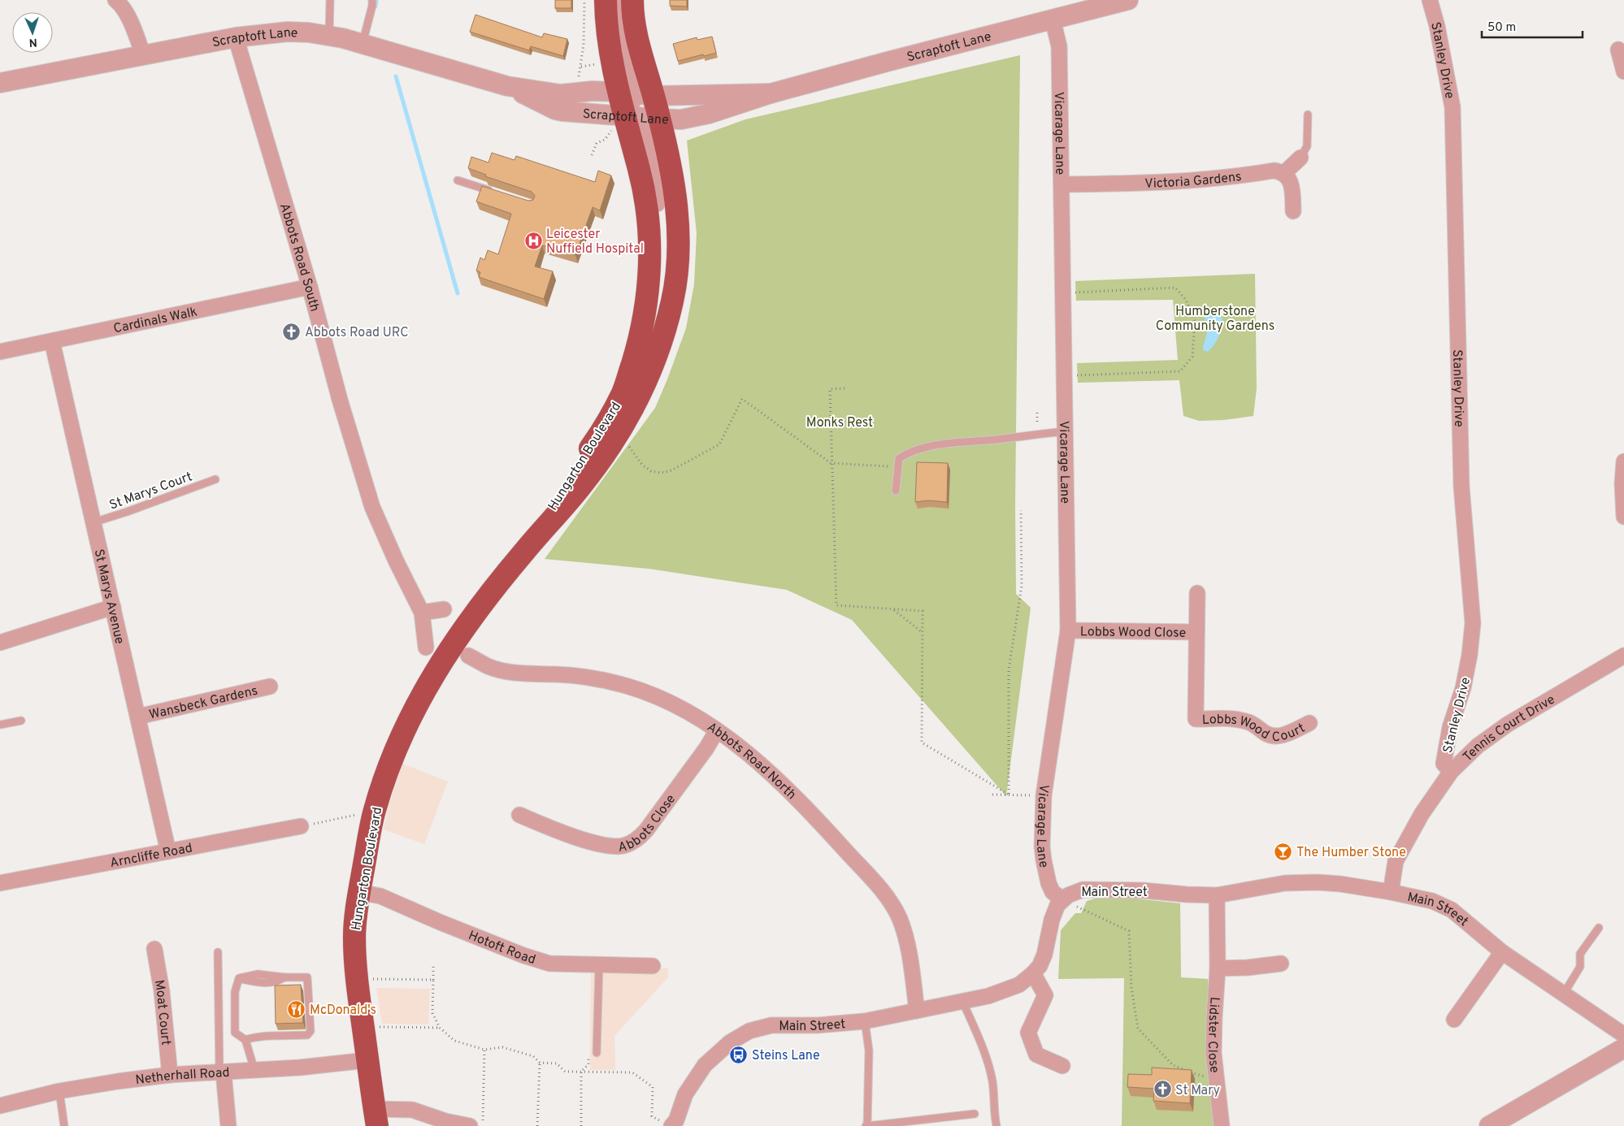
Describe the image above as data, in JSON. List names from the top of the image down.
{
  "streets": {
    "highway": ["Hungarton Boulevard"],
    "street": [
      "Scraptoft Lane",
      "Stanley Drive",
      "Vicarage Lane",
      "Victoria Gardens",
      "Abbots Road South",
      "Cardinals Walk",
      "St Marys Avenue",
      "Lobbs Wood Close",
      "Wansbeck Gardens",
      "Lobbs Wood Court",
      "Tennis Court Drive",
      "Abbots Road North",
      "Abbots Close",
      "Arncliffe Road",
      "Main Street",
      "Hotoft Road",
      "Moat Court",
      "Lidster Close",
      "Netherhall Road"
    ],
    "lane": ["St Marys Court"]
  },
  "crossings": [
    ["Scraptoft Lane", "Vicarage Lane"],
    ["Scraptoft Lane", "Abbots Road South"],
    ["Scraptoft Lane", "Hungarton Boulevard"],
    ["Stanley Drive", "Tennis Court Drive"],
    ["Vicarage Lane", "Victoria Gardens"],
    ["Vicarage Lane", "Lobbs Wood Close"],
    ["Vicarage Lane", "Main Street"],
    ["Abbots Road South", "Cardinals Walk"],
    ["Cardinals Walk", "St Marys Avenue"],
    ["Hungarton Boulevard", "Hotoft Road"],
    ["Hungarton Boulevard", "Netherhall Road"],
    ["St Marys Court", "St Marys Avenue"],
    ["St Marys Avenue", "Wansbeck Gardens"],
    ["St Marys Avenue", "Arncliffe Road"],
    ["Lobbs Wood Close", "Lobbs Wood Court"],
    ["Tennis Court Drive", "Main Street"],
    ["Abbots Road North", "Abbots Close"],
    ["Abbots Road North", "Main Street"],
    ["Main Street", "Lidster Close"],
    ["Moat Court", "Netherhall Road"]
  ],
  "parks": ["Humberstone Community Gardens", "Monks Rest"],
  "places": {
    "hospital": ["Leicester Nuffield Hospital"],
    "church": ["Abbots Road URC", "St Mary"],
    "bar": ["The Humber Stone"],
    "restaurant": ["McDonald's"],
    "bus stop": ["Steins Lane"]
  },
  "scale_bar": "50 m",
  "north": "bottom"
}
